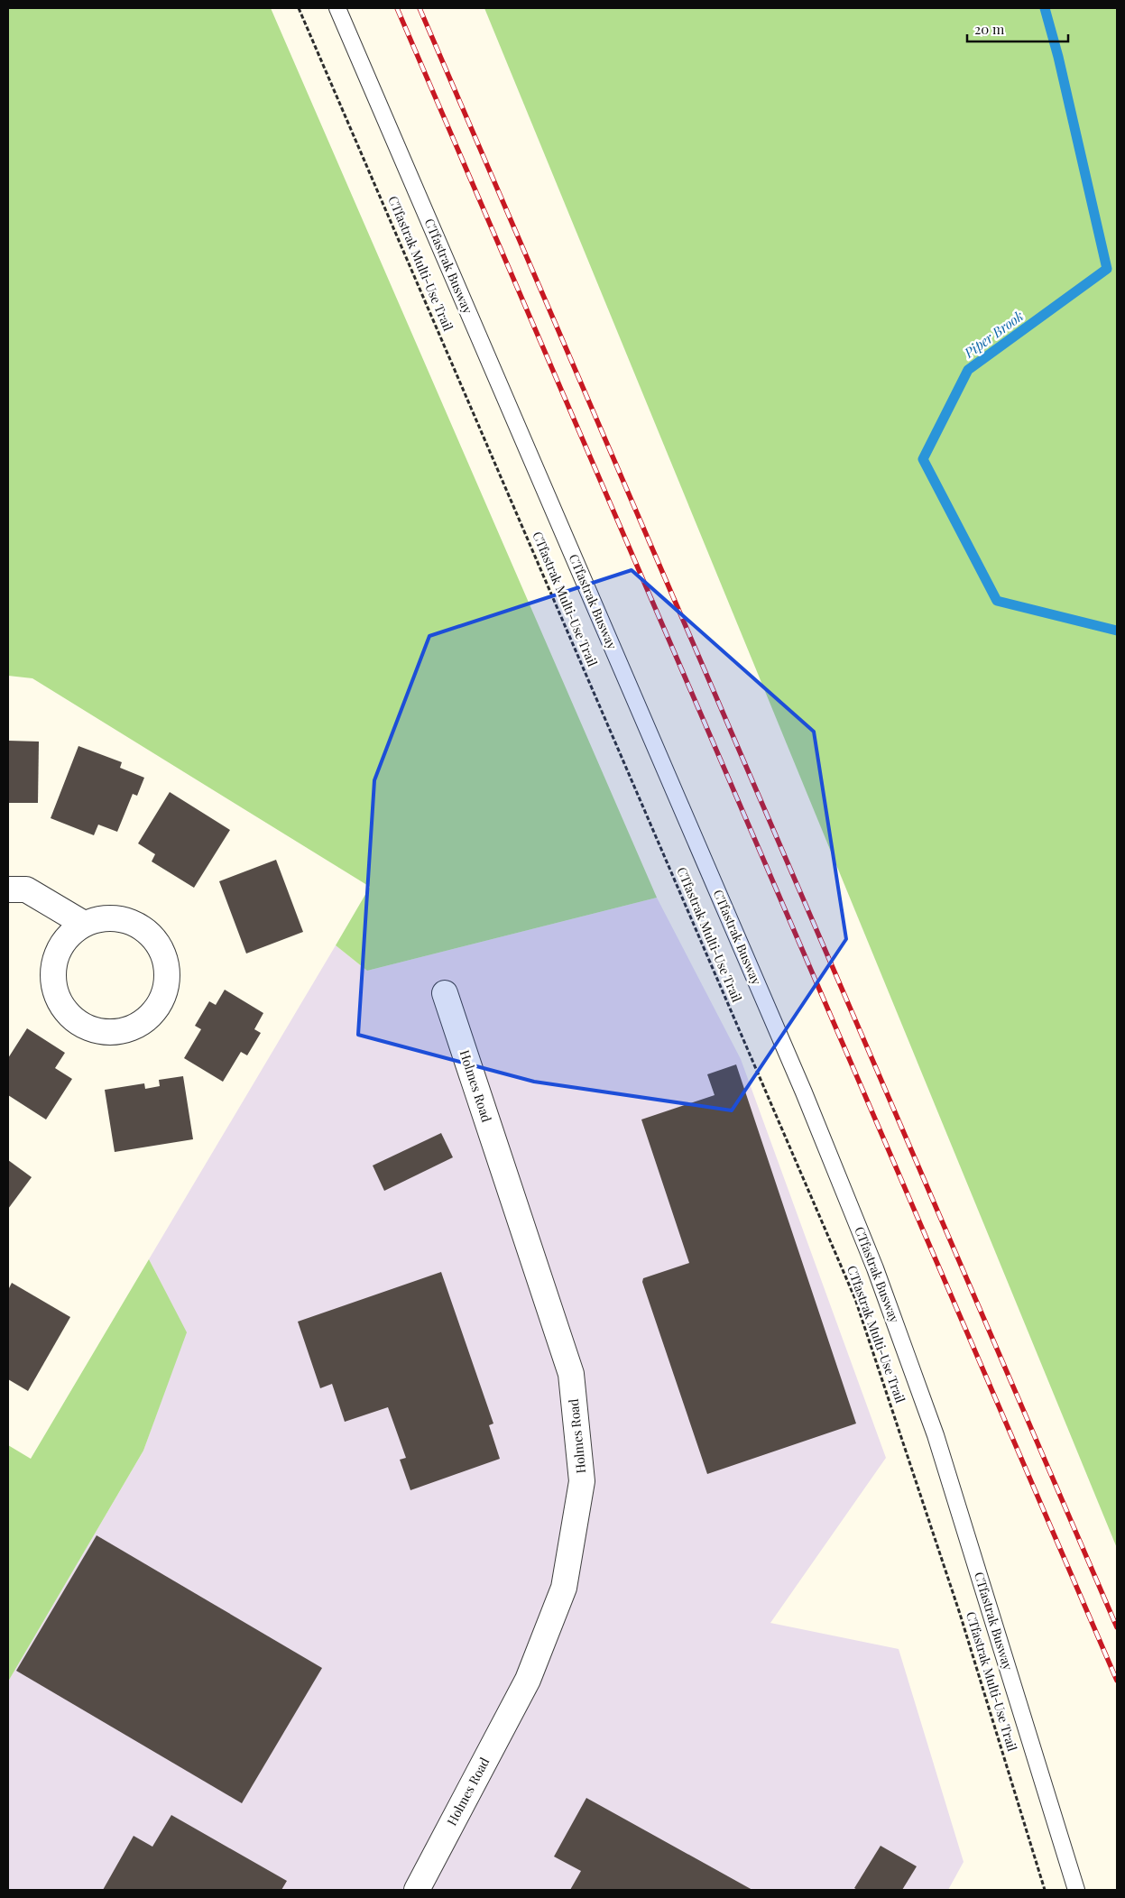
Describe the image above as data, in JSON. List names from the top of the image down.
{
  "streets": {
    "street": ["Holmes Road"],
    "lane": ["CTfastrak Busway"],
    "path": ["CTfastrak Multi-Use Trail"]
  },
  "water": ["Piper Brook"],
  "scale_bar": "20 m"
}
